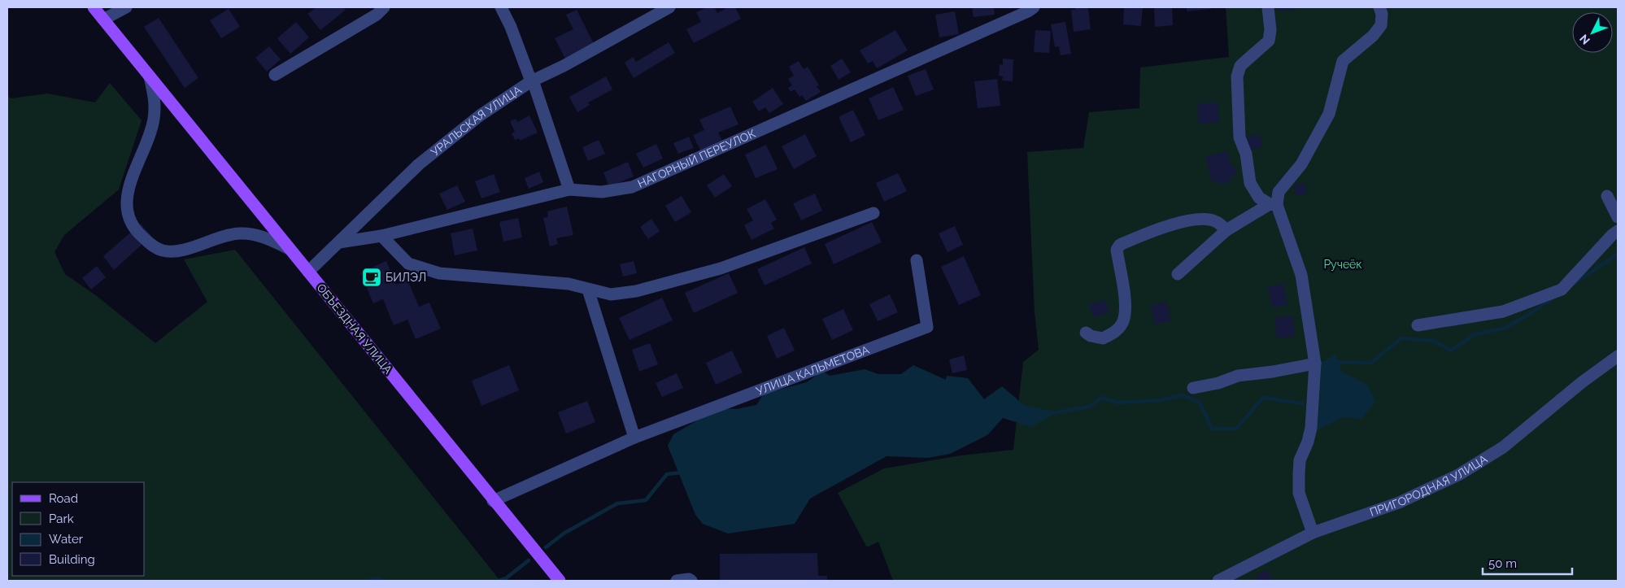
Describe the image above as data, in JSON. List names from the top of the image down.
{
  "streets": {
    "main road": ["ОБЪЕЗДНАЯ УЛИЦА"],
    "street": [
      "УРАЛЬСКАЯ УЛИЦА",
      "НАГОРНЫЙ ПЕРЕУЛОК",
      "УЛИЦА КАЛЬМЕТОВА",
      "ПРИГОРОДНАЯ УЛИЦА"
    ]
  },
  "crossings": [
    ["УРАЛЬСКАЯ УЛИЦА", "НАГОРНЫЙ ПЕРЕУЛОК"],
    ["УРАЛЬСКАЯ УЛИЦА", "ОБЪЕЗДНАЯ УЛИЦА"],
    ["ОБЪЕЗДНАЯ УЛИЦА", "УЛИЦА КАЛЬМЕТОВА"]
  ],
  "parks": ["Ручеёк"],
  "places": {
    "cafe": ["БИЛЭЛ"]
  },
  "legend": [
    "Road",
    "Park",
    "Water",
    "Building"
  ],
  "scale_bar": "50 m",
  "north": "bottom left"
}
